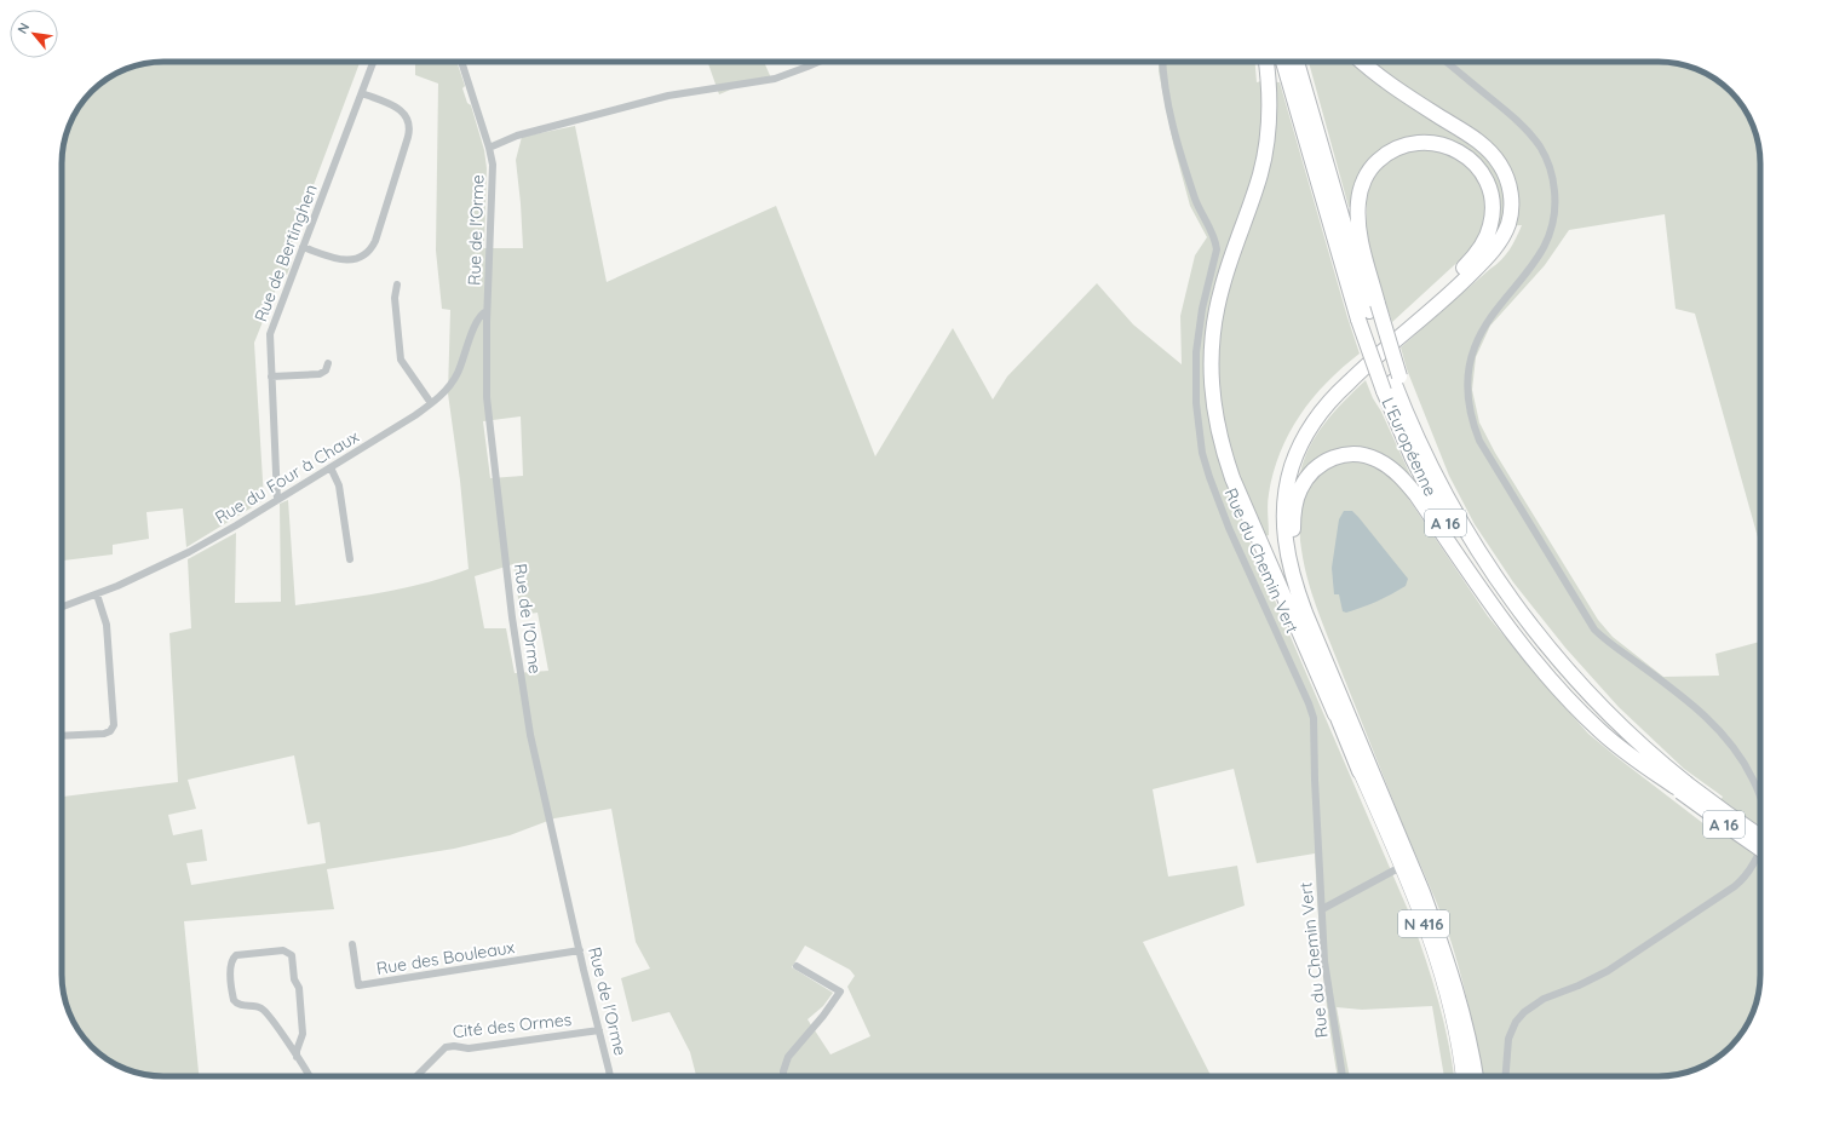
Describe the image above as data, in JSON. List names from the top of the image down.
{
  "streets": {
    "highway": ["L'Européenne", "A 16", "N 416"],
    "street": [
      "Rue de l'Orme",
      "Rue de Bertinghen",
      "Rue du Four à Chaux",
      "Rue du Chemin Vert",
      "Rue des Bouleaux",
      "Cité des Ormes"
    ]
  },
  "crossings": [
    ["Rue de l'Orme", "Rue du Four à Chaux"],
    ["Rue de l'Orme", "Rue des Bouleaux"],
    ["Rue de l'Orme", "Cité des Ormes"],
    ["Rue de Bertinghen", "Rue du Four à Chaux"],
    ["L'Européenne", "A 16"]
  ],
  "north": "top left"
}
